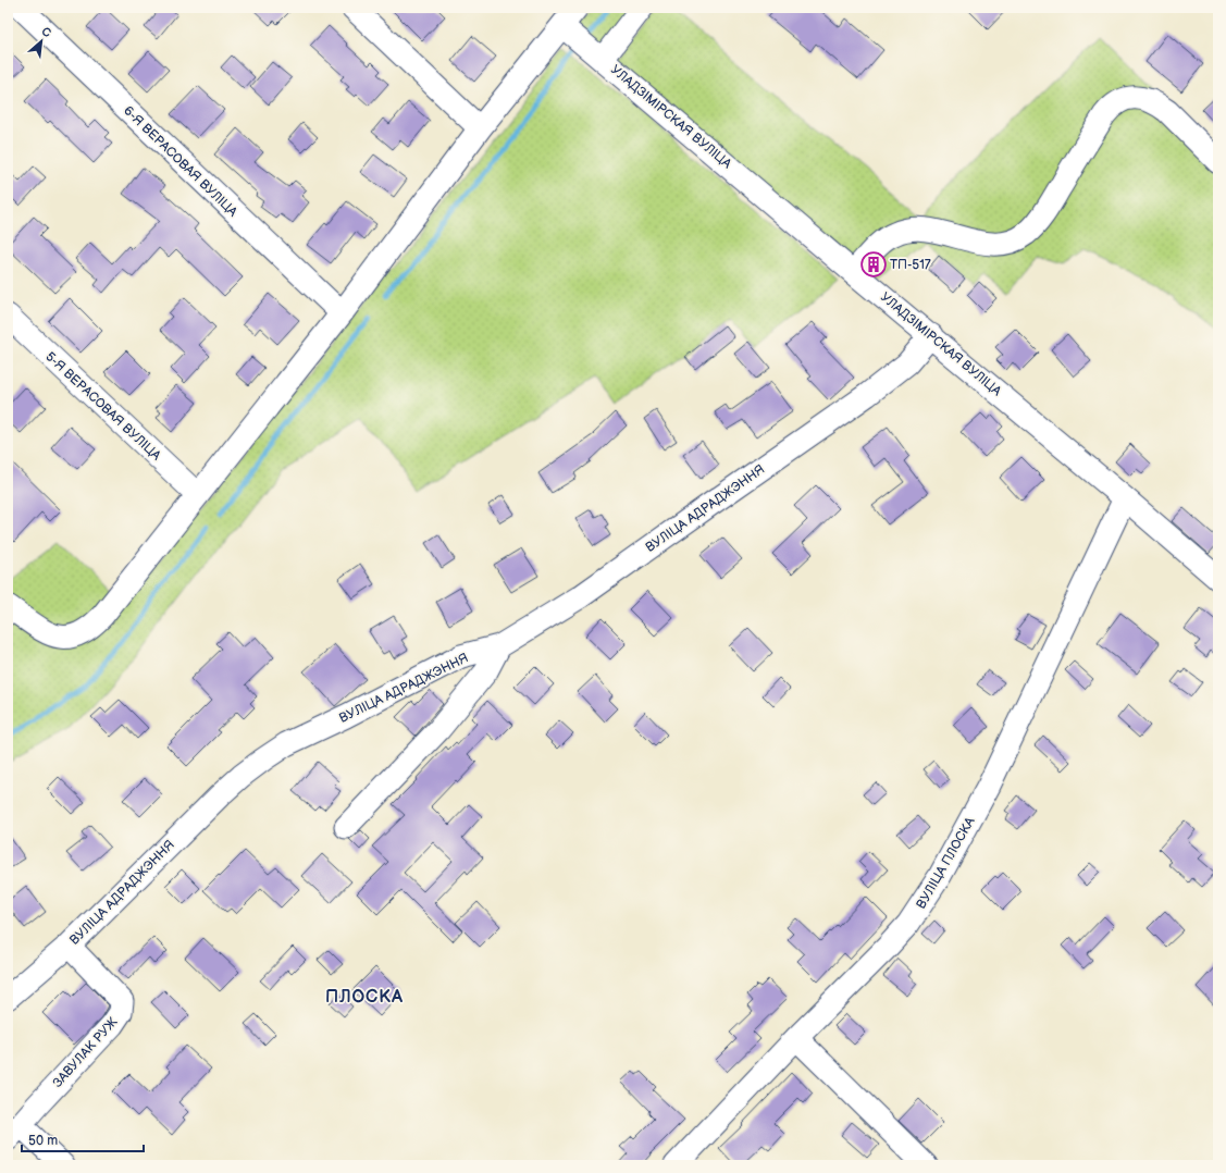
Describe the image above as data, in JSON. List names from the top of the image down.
{
  "streets": {
    "street": [
      "УЛАДЗІМІРСКАЯ ВУЛІЦА",
      "6-Я ВЕРАСОВАЯ ВУЛІЦА",
      "5-Я ВЕРАСОВАЯ ВУЛІЦА",
      "ВУЛІЦА АДРАДЖЭННЯ",
      "ВУЛІЦА ПЛОСКА",
      "ЗАВУЛАК РУЖ"
    ]
  },
  "crossings": [
    ["УЛАДЗІМІРСКАЯ ВУЛІЦА", "ВУЛІЦА АДРАДЖЭННЯ"],
    ["УЛАДЗІМІРСКАЯ ВУЛІЦА", "ВУЛІЦА ПЛОСКА"],
    ["ВУЛІЦА АДРАДЖЭННЯ", "ЗАВУЛАК РУЖ"]
  ],
  "districts": ["ПЛОСКА"],
  "places": {
    "building": ["ТП-517"]
  },
  "scale_bar": "50 m",
  "north": "top right"
}
